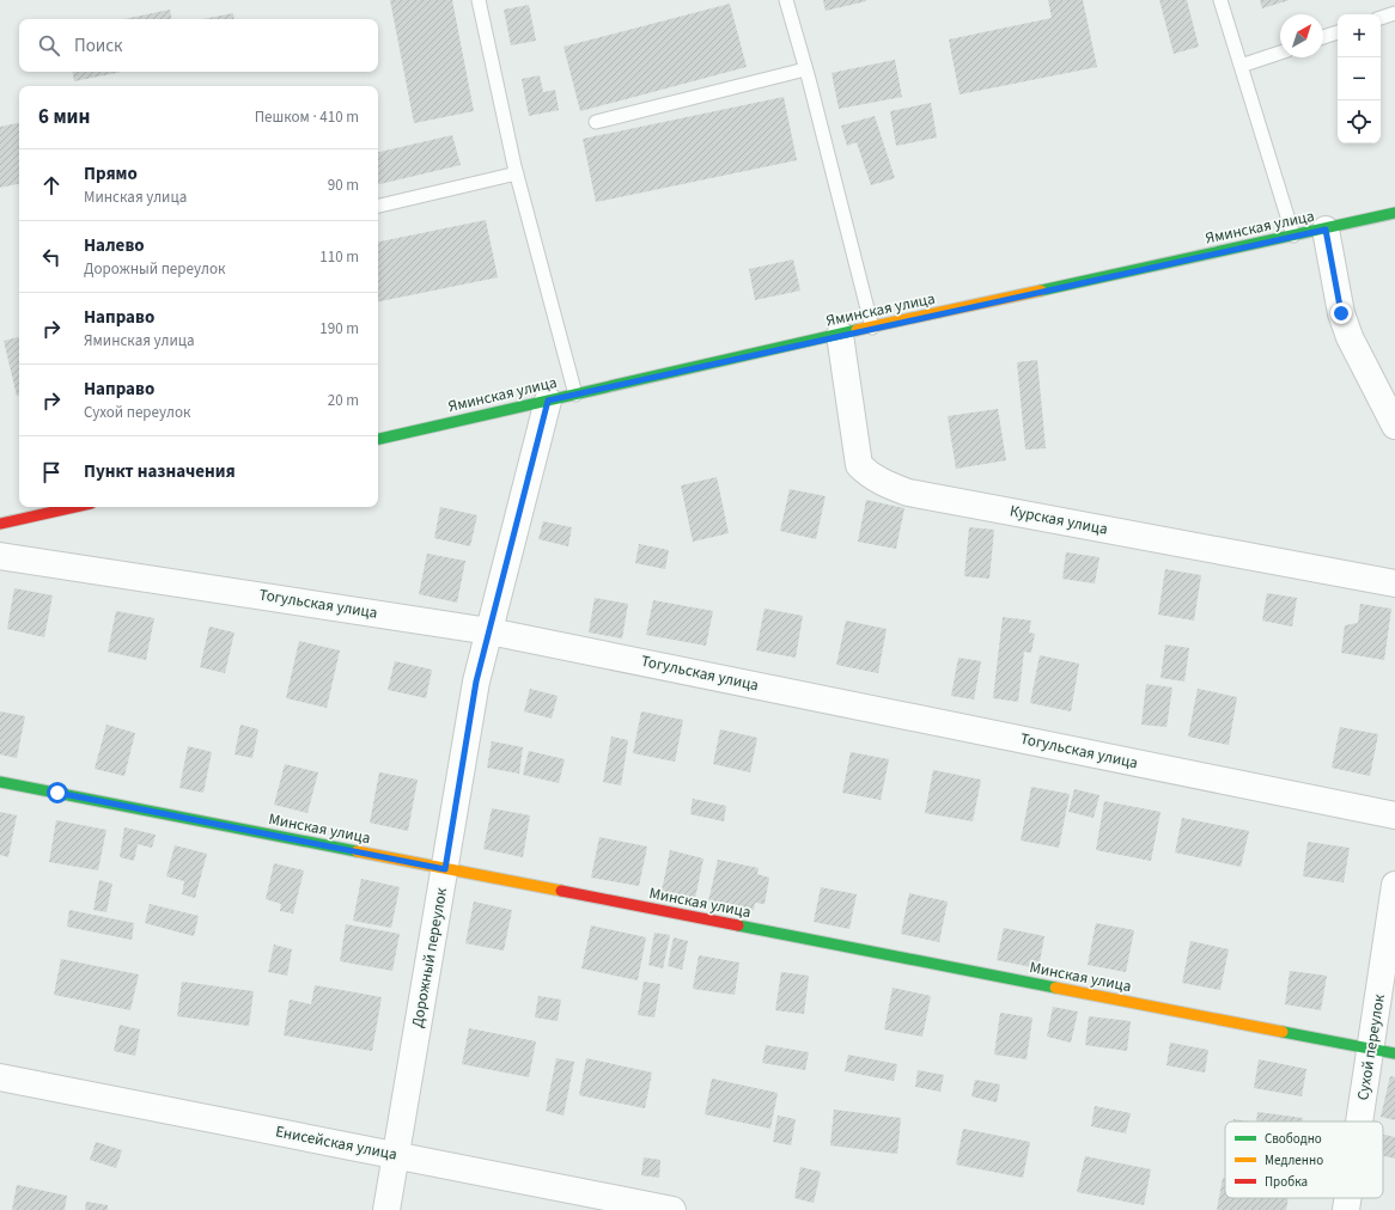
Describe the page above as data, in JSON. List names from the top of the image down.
{
  "streets": {
    "street": [
      "Яминская улица",
      "Курская улица",
      "Тогульская улица",
      "Минская улица",
      "Дорожный переулок",
      "Сухой переулок",
      "Енисейская улица"
    ]
  },
  "crossings": [
    ["Яминская улица", "Курская улица"],
    ["Яминская улица", "Дорожный переулок"],
    ["Тогульская улица", "Дорожный переулок"],
    ["Минская улица", "Дорожный переулок"],
    ["Минская улица", "Сухой переулок"],
    ["Дорожный переулок", "Енисейская улица"]
  ],
  "legend": ["Свободно", "Медленно", "Пробка"],
  "north": "top right",
  "page": {
    "map_buttons": ["+", "−"],
    "search": "Поиск",
    "heading": ["6 мин", "Пешком · 410 m"],
    "list": [
      ["Прямо", "Минская улица", "90 m"],
      ["Налево", "Дорожный переулок", "110 m"],
      ["Направо", "Яминская улица", "190 m"],
      ["Направо", "Сухой переулок", "20 m"],
      "Пункт назначения"
    ]
  }
}
